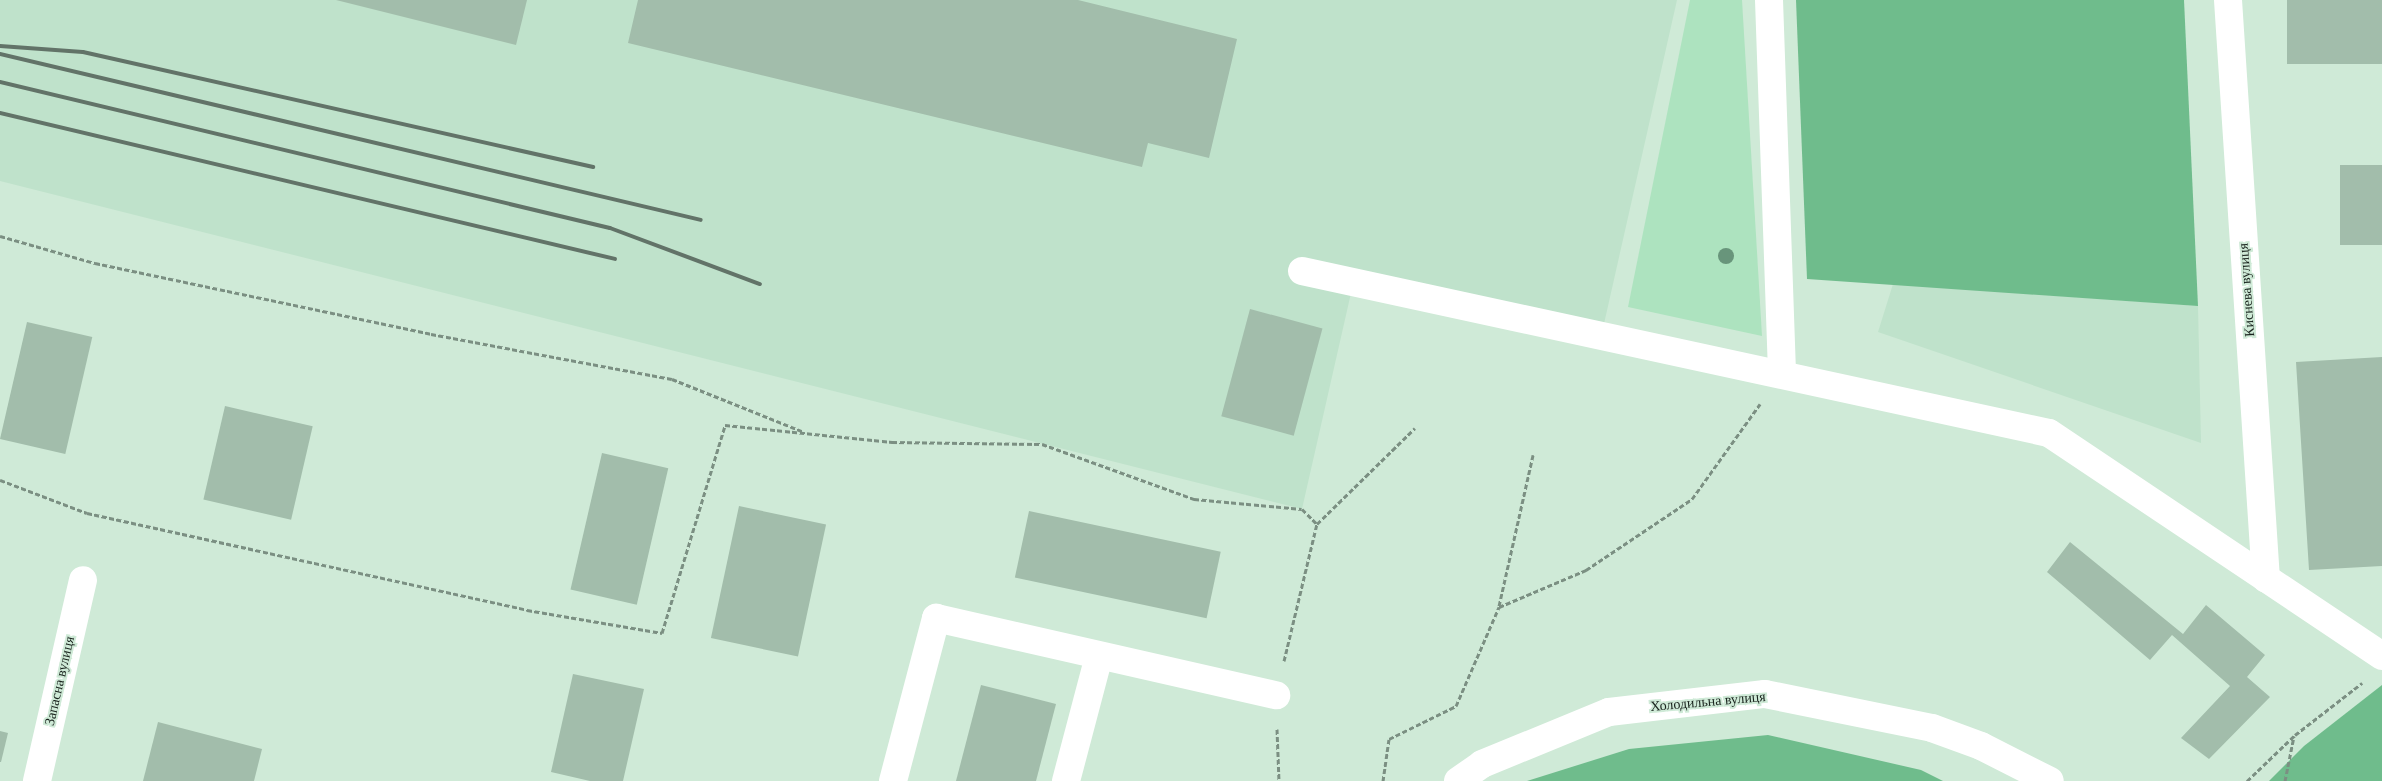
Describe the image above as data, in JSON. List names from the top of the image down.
{
  "streets": {
    "street": ["Киснева вулиця", "Запасна вулиця", "Холодильна вулиця"]
  }
}
